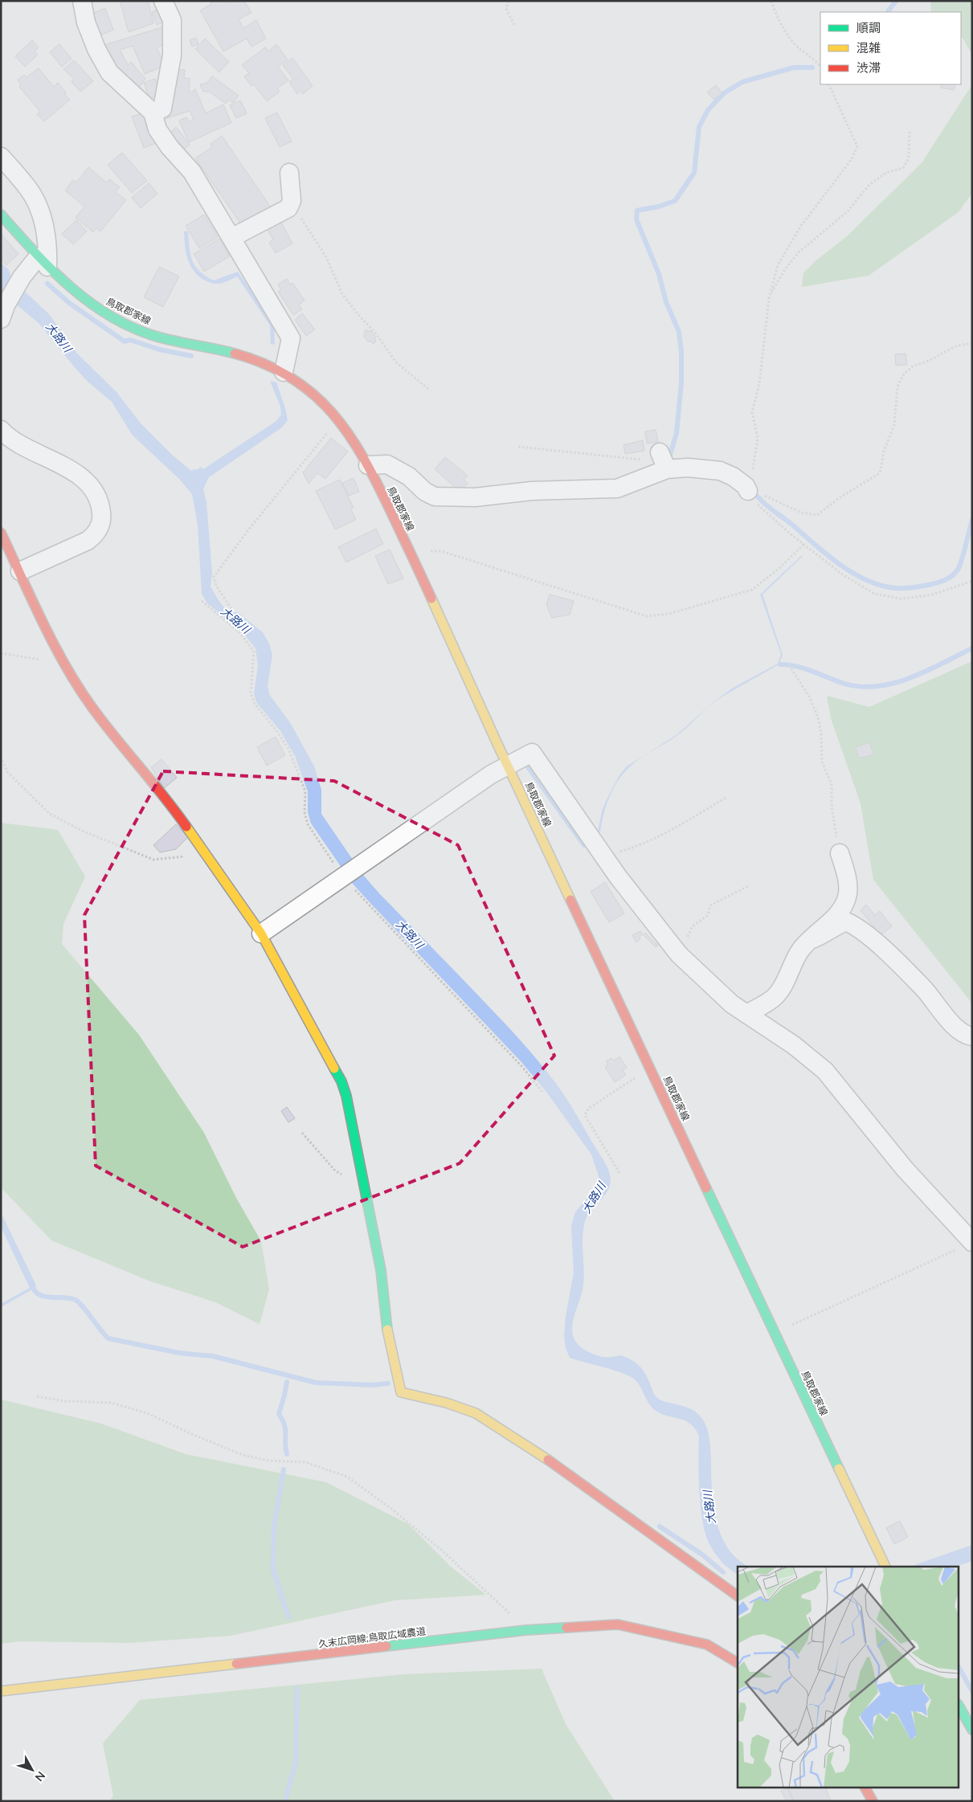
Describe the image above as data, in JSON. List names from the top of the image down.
{
  "streets": {
    "street": ["鳥取郡家線", "久末広岡線;鳥取広域農道"]
  },
  "water": ["大路川"],
  "legend": ["順調", "混雑", "渋滞"],
  "north": "bottom right"
}
